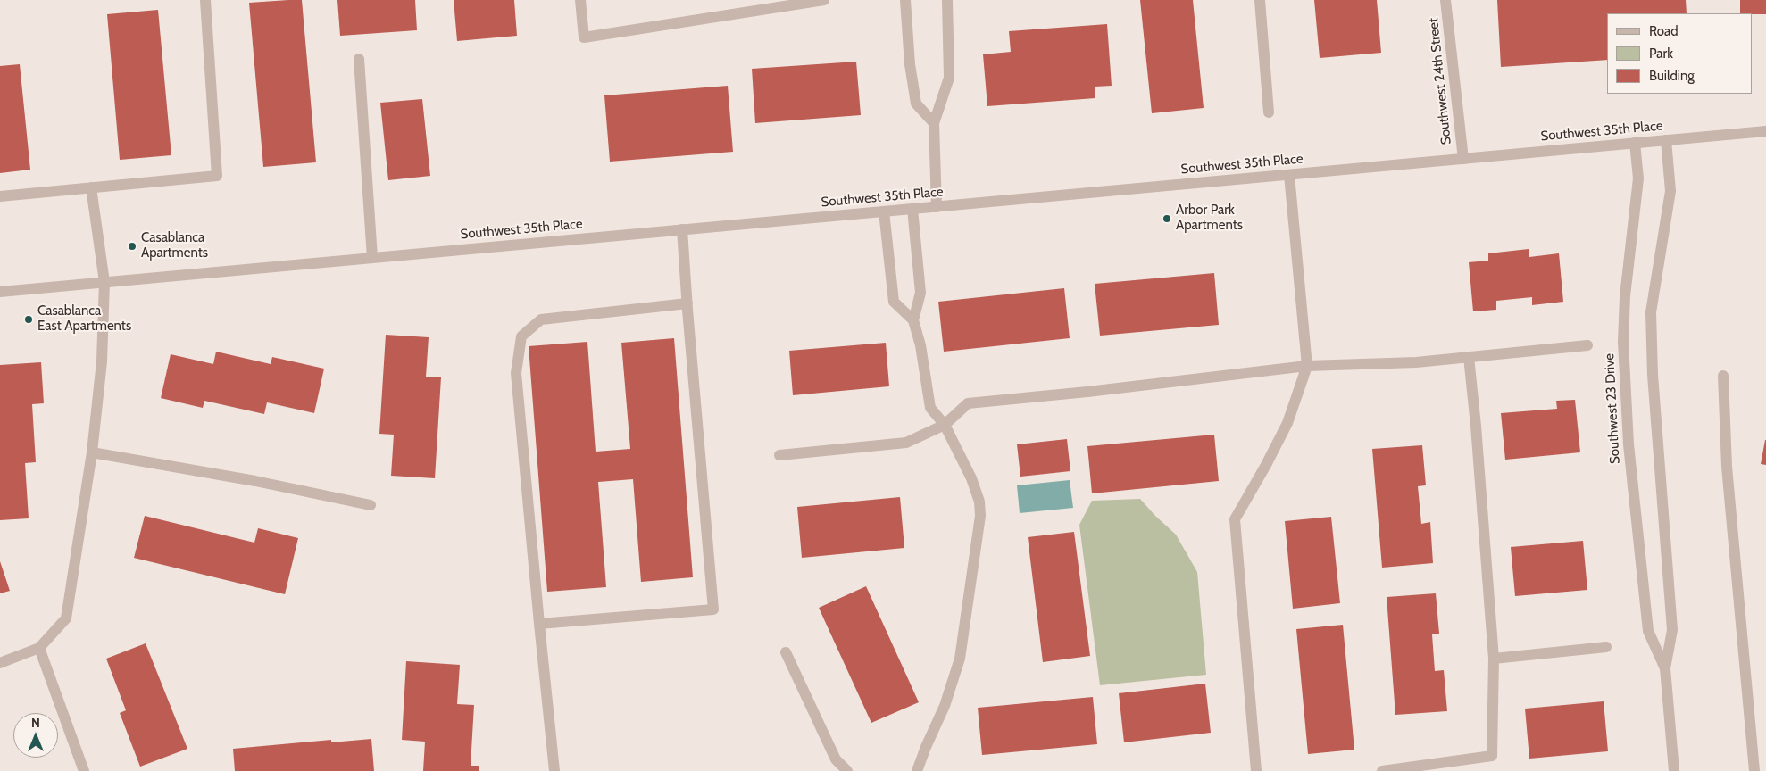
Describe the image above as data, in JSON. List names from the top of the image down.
{
  "streets": {
    "street": ["Southwest 24th Street", "Southwest 35th Place", "Southwest 23 Drive"]
  },
  "crossings": [
    ["Southwest 24th Street", "Southwest 35th Place"],
    ["Southwest 35th Place", "Southwest 23 Drive"]
  ],
  "places": ["Arbor Park Apartments", "Casablanca Apartments", "Casablanca East Apartments"],
  "legend": ["Road", "Park", "Building"],
  "north": "top"
}
